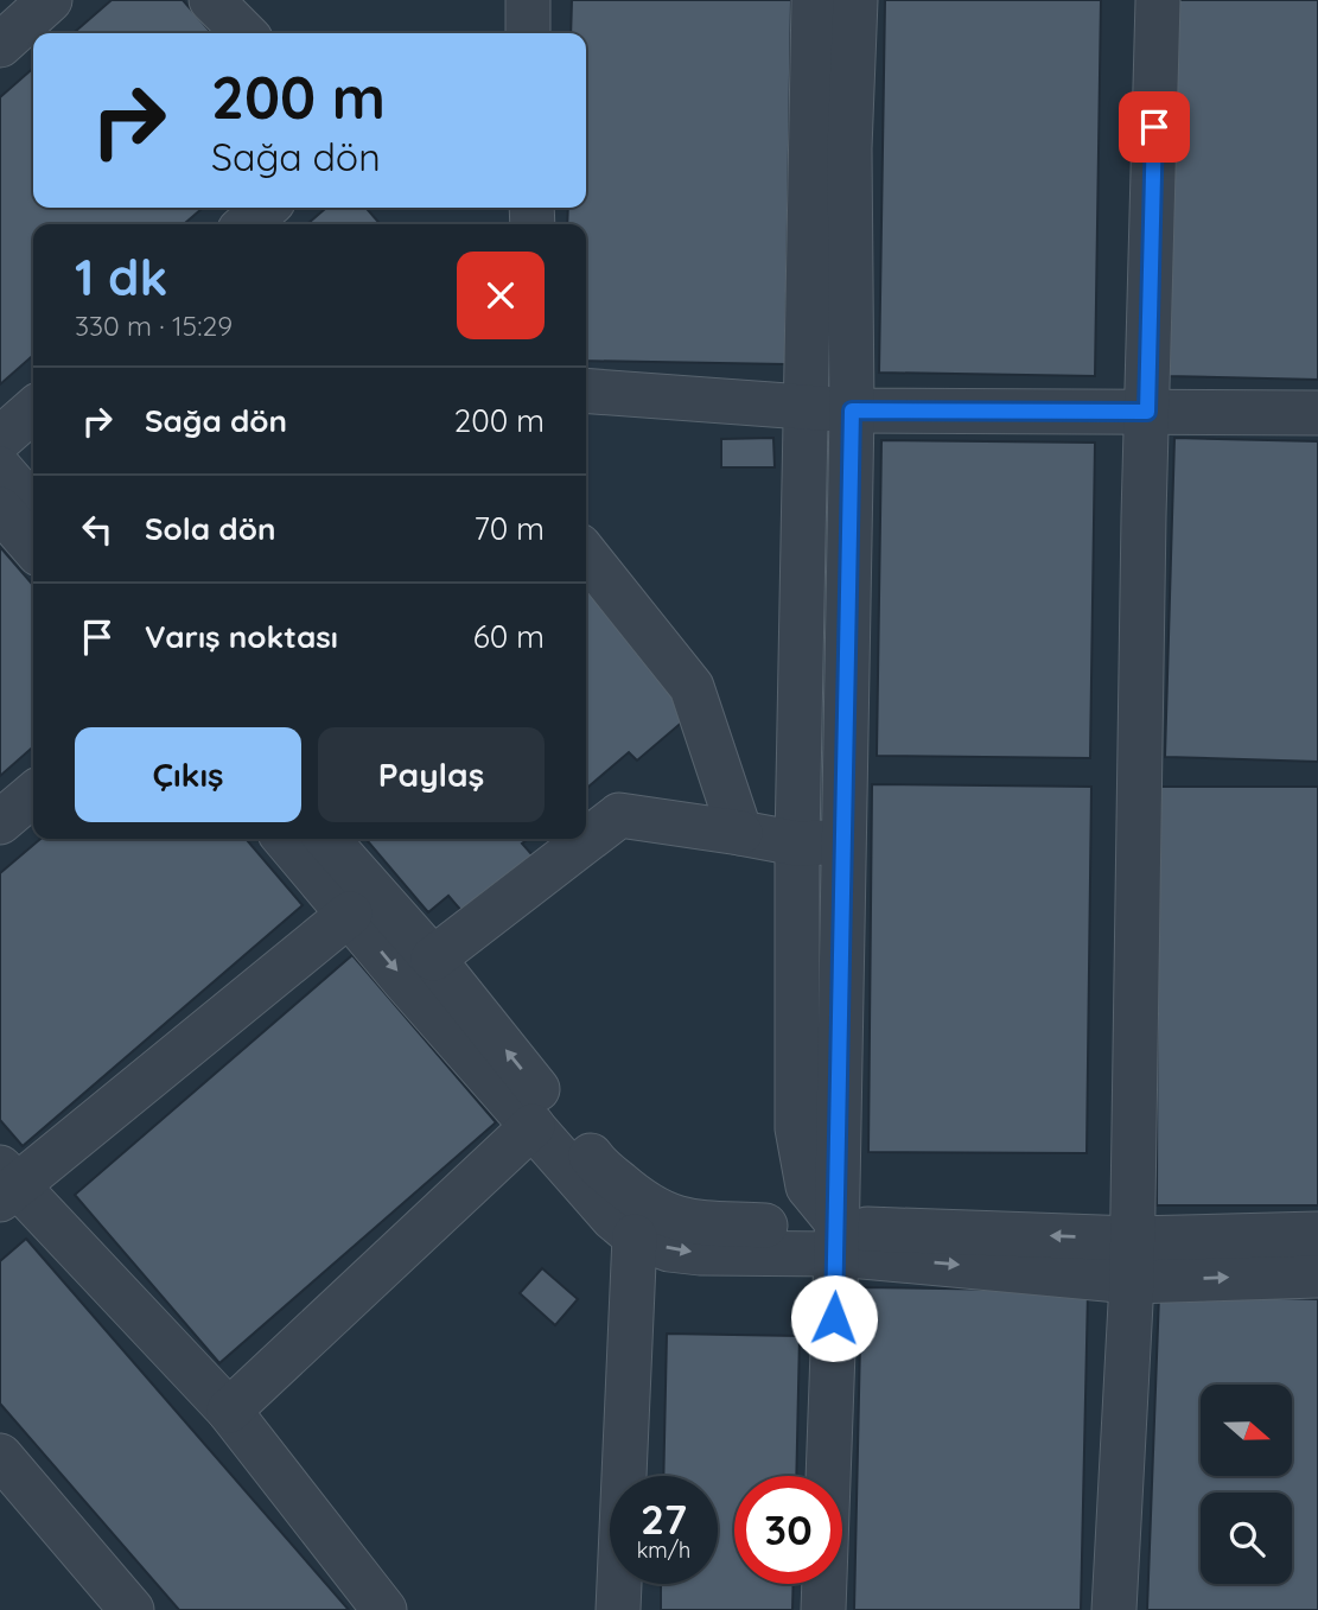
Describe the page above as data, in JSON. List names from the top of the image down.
{
  "north": "right",
  "page": {
    "turn": ["200 m", "Sağa dön"],
    "heading": ["1 dk", "330 m · 15:29"],
    "list": [
      {
        "name": "Sağa dön",
        "value": "200 m"
      },
      {
        "name": "Sola dön",
        "value": "70 m"
      },
      {
        "name": "Varış noktası",
        "value": "60 m"
      }
    ],
    "buttons": ["Çıkış", "Paylaş"],
    "speed": "27 km/h",
    "limit": "30"
  }
}
